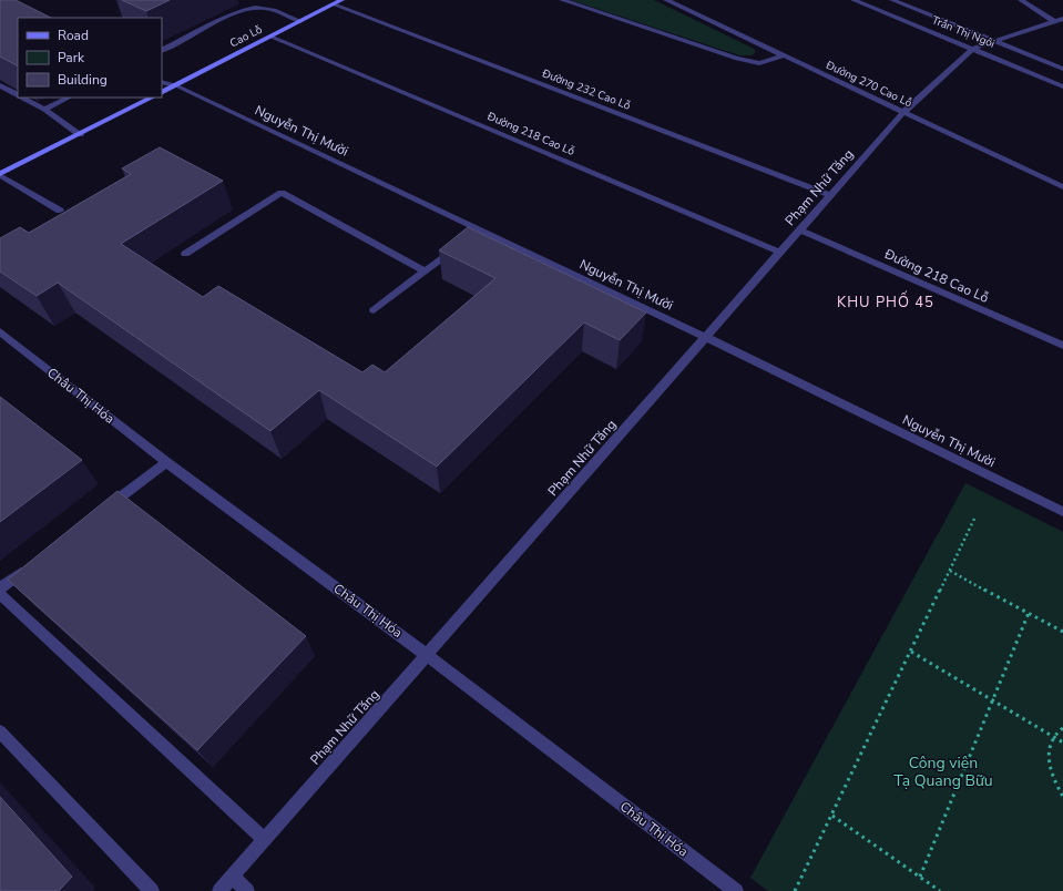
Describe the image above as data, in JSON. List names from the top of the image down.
{
  "streets": {
    "street": [
      "Trần Thị Ngôi",
      "Cao Lỗ",
      "Đường 270 Cao Lỗ",
      "Đường 232 Cao Lỗ",
      "Nguyễn Thị Mười",
      "Đường 218 Cao Lỗ",
      "Phạm Nhữ Tăng",
      "Châu Thị Hóa"
    ]
  },
  "crossings": [
    ["Trần Thị Ngôi", "Phạm Nhữ Tăng"],
    ["Cao Lỗ", "Đường 232 Cao Lỗ"],
    ["Cao Lỗ", "Nguyễn Thị Mười"],
    ["Cao Lỗ", "Đường 218 Cao Lỗ"],
    ["Đường 270 Cao Lỗ", "Phạm Nhữ Tăng"],
    ["Đường 232 Cao Lỗ", "Phạm Nhữ Tăng"],
    ["Nguyễn Thị Mười", "Phạm Nhữ Tăng"],
    ["Đường 218 Cao Lỗ", "Phạm Nhữ Tăng"],
    ["Phạm Nhữ Tăng", "Châu Thị Hóa"]
  ],
  "districts": ["KHU PHỐ 45"],
  "parks": ["Công viên Tạ Quang Bữu"],
  "legend": ["Road", "Park", "Building"]
}
